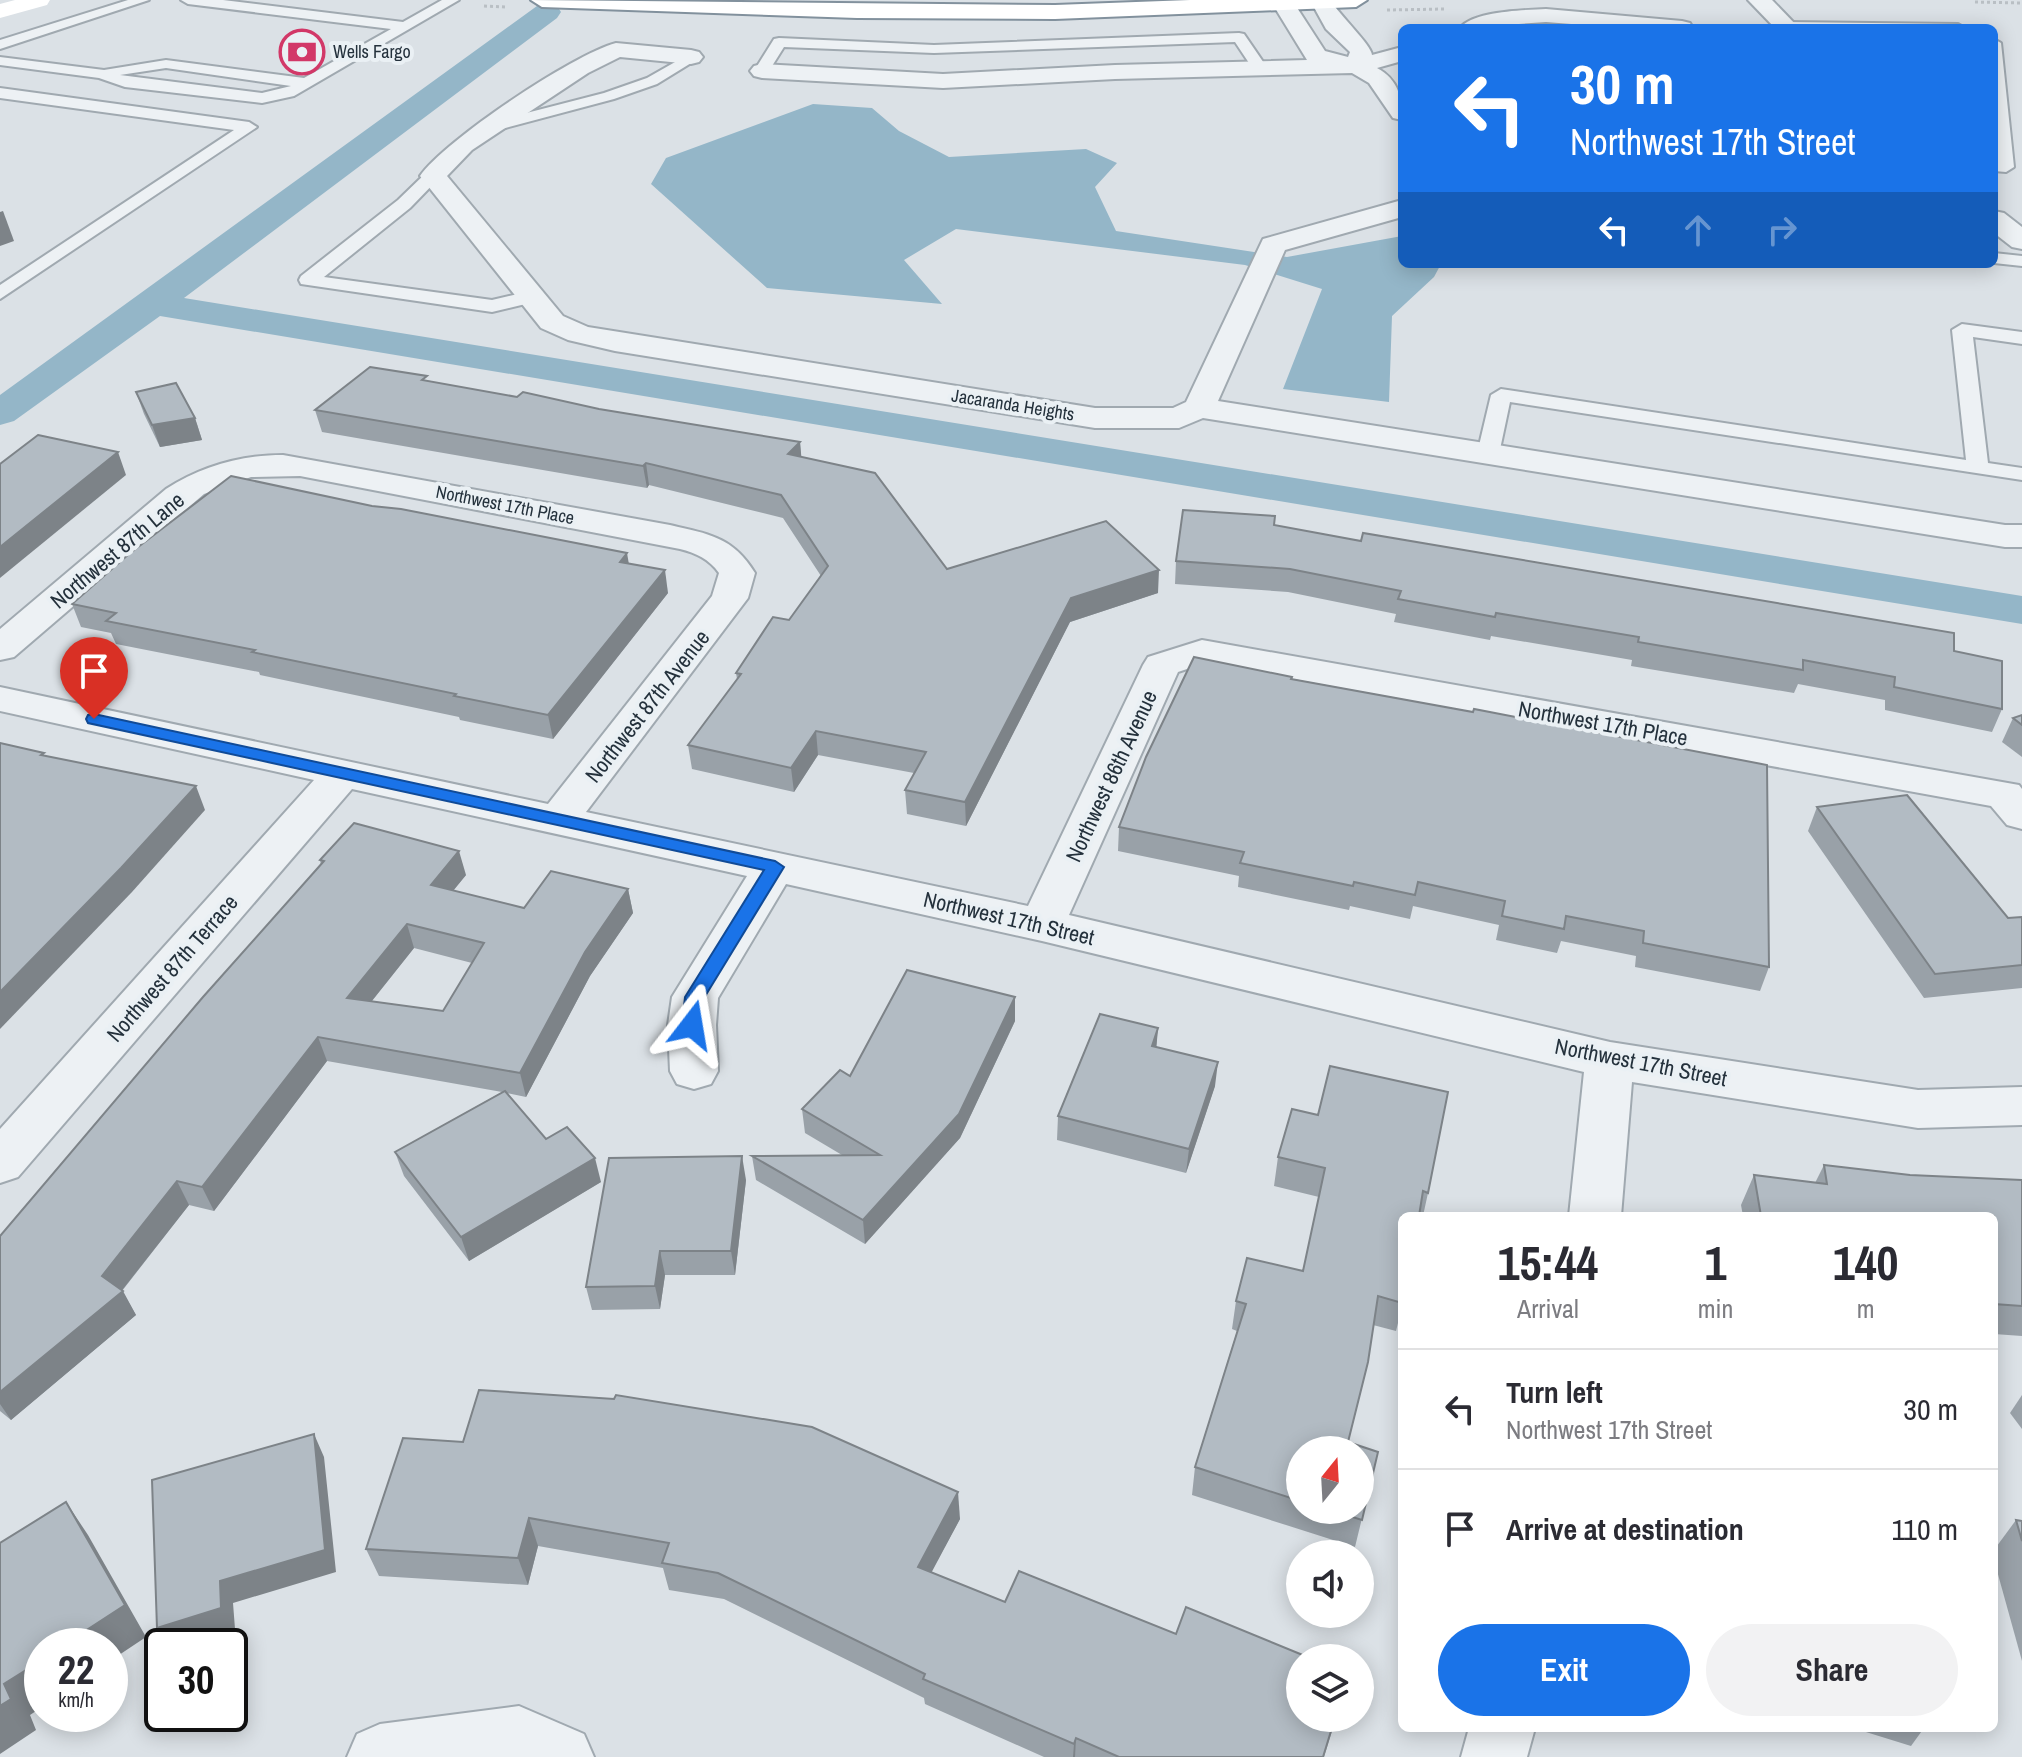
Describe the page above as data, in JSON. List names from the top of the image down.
{
  "streets": {
    "street": [
      "Jacaranda Heights",
      "Northwest 17th Place",
      "Northwest 87th Lane",
      "Northwest 87th Avenue",
      "Northwest 86th Avenue",
      "Northwest 17th Street",
      "Northwest 87th Terrace"
    ]
  },
  "crossings": [
    ["Northwest 17th Place", "Northwest 87th Lane"],
    ["Northwest 17th Place", "Northwest 87th Avenue"],
    ["Northwest 17th Place", "Northwest 86th Avenue"],
    ["Northwest 87th Avenue", "Northwest 17th Street"],
    ["Northwest 86th Avenue", "Northwest 17th Street"],
    ["Northwest 17th Street", "Northwest 87th Terrace"]
  ],
  "places": {
    "bank": ["Wells Fargo"]
  },
  "north": "top",
  "page": {
    "turn": ["30 m", "Northwest 17th Street"],
    "eta": [
      "15:44",
      "Arrival",
      "1",
      "min",
      "140",
      "m"
    ],
    "list": [
      {
        "name": "Turn left",
        "note": "Northwest 17th Street",
        "value": "30 m"
      },
      {
        "name": "Arrive at destination",
        "value": "110 m"
      }
    ],
    "buttons": ["Exit", "Share"],
    "speed": "22 km/h",
    "limit": "30"
  }
}
